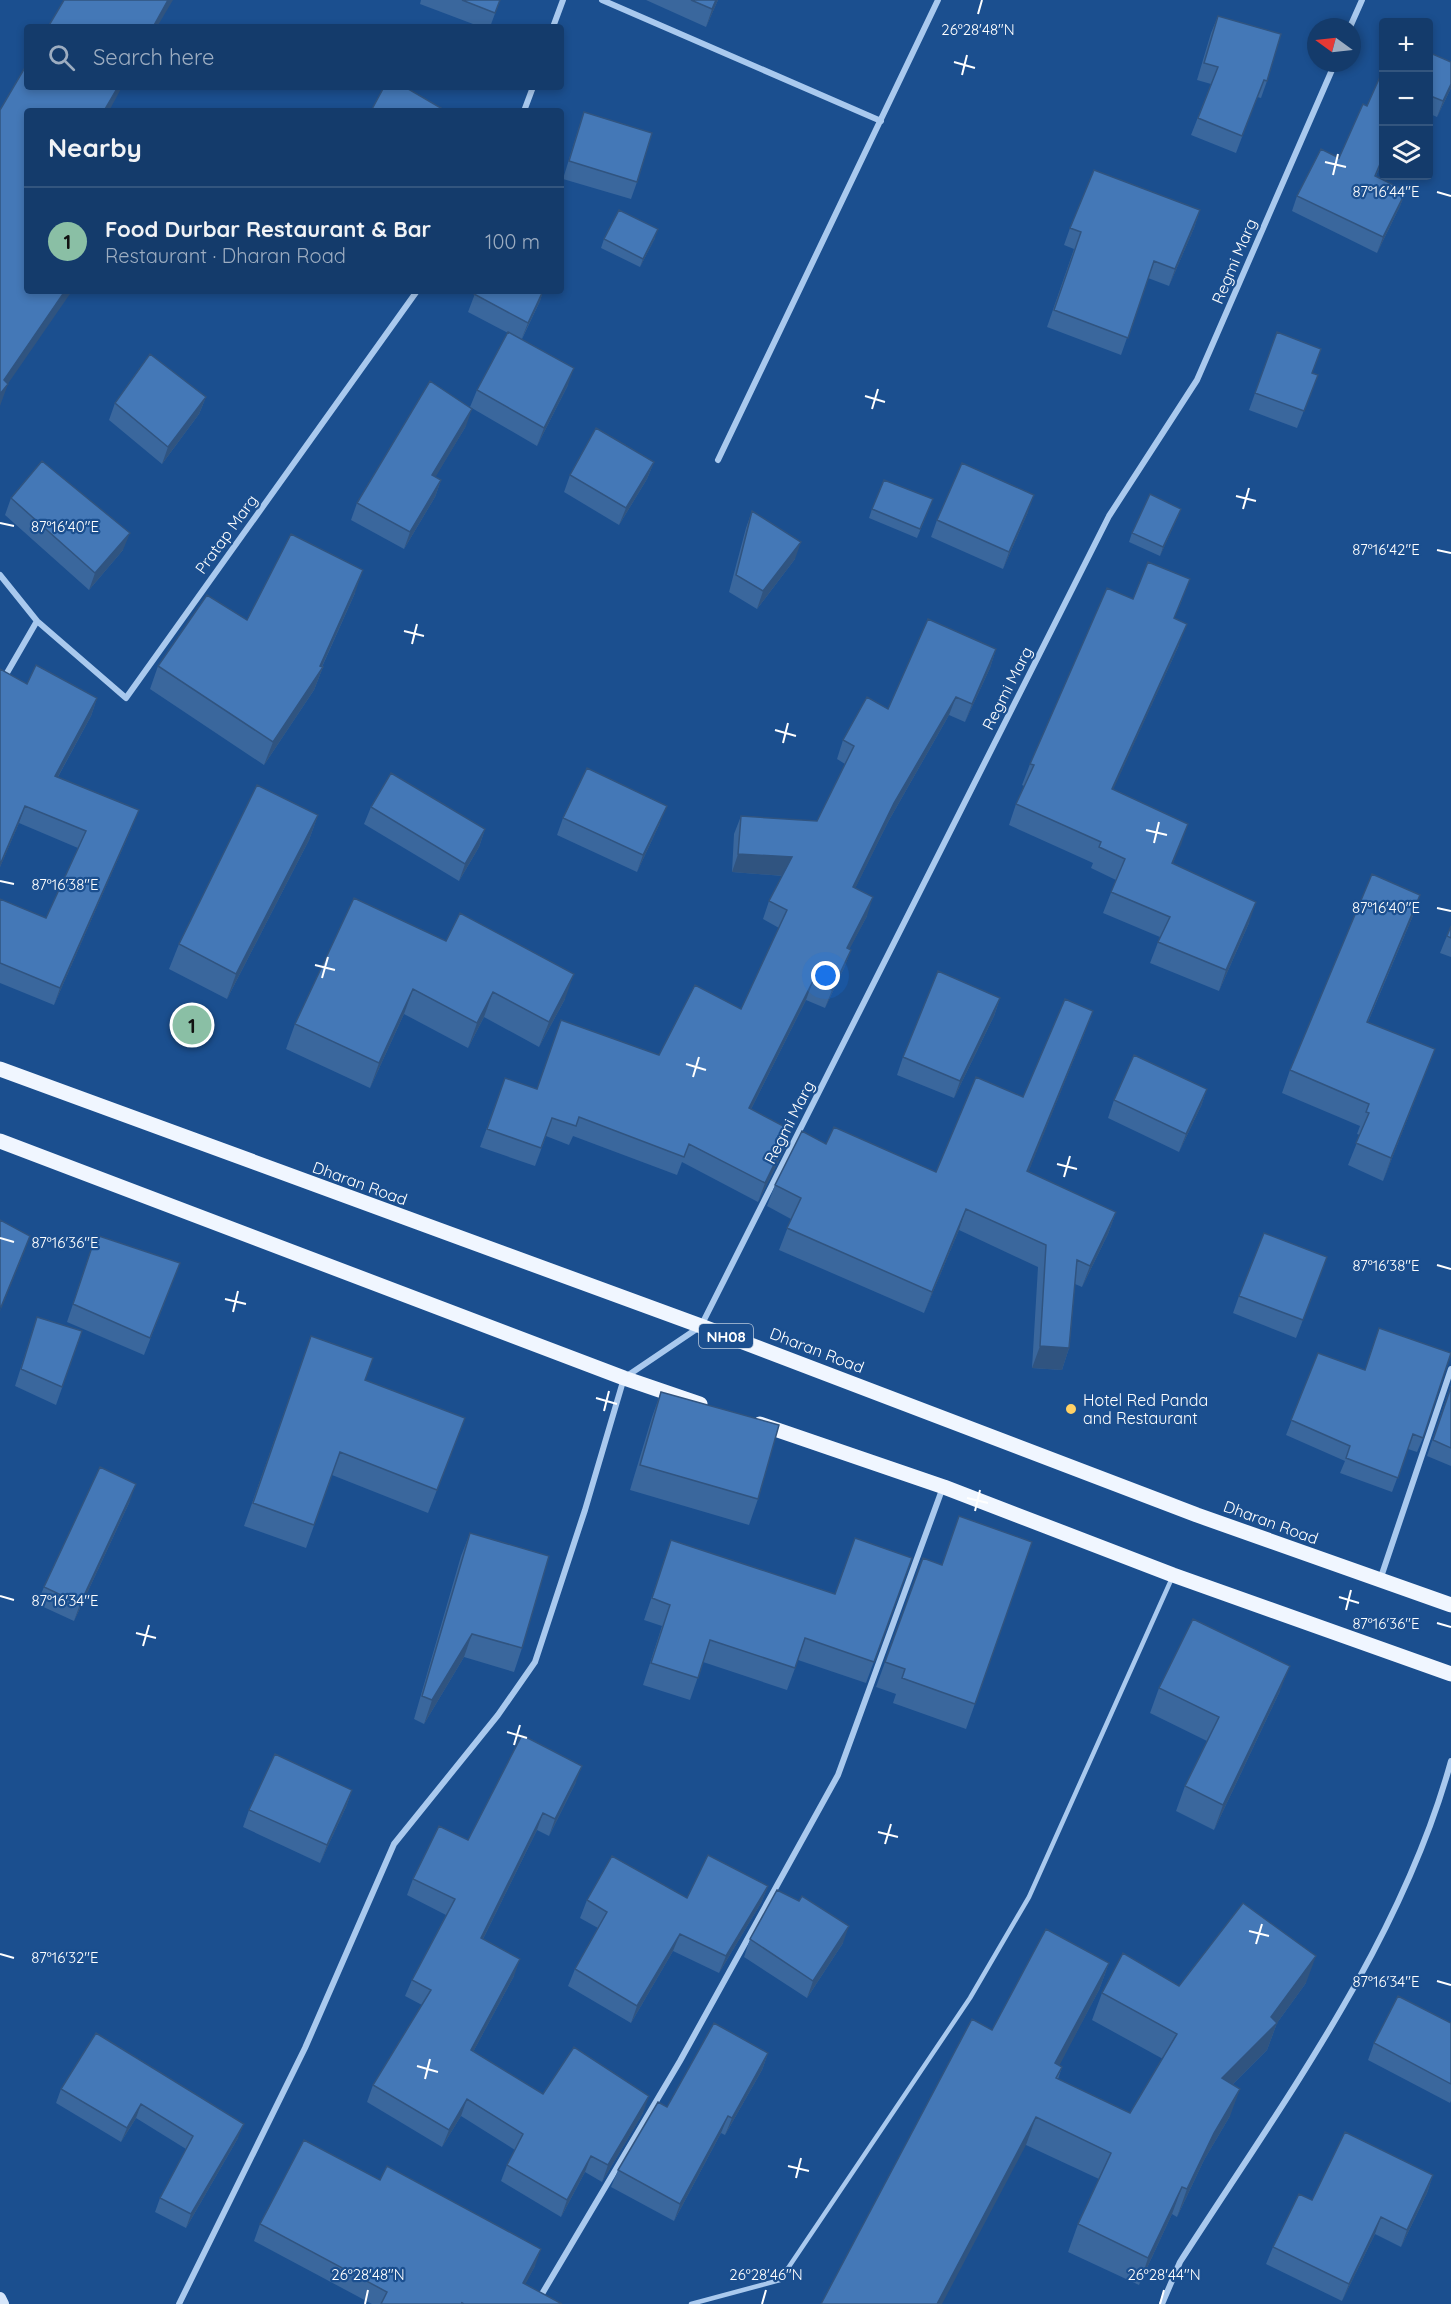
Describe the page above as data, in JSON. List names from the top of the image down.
{
  "streets": {
    "main road": ["Dharan Road", "NH08"],
    "street": ["Regmi Marg", "Pratap Marg"]
  },
  "crossings": [
    ["Regmi Marg", "Dharan Road"]
  ],
  "places": ["Hotel Red Panda and Restaurant"],
  "north": "left",
  "page": {
    "map_buttons": ["+", "−"],
    "search": "Search here",
    "heading": "Nearby",
    "list": [
      {
        "mark": "1",
        "name": "Food Durbar Restaurant & Bar",
        "note": "Restaurant · Dharan Road",
        "value": "100 m"
      }
    ],
    "pins": "1"
  },
  "coordinates": [
    "26°28'48\"N",
    "87°16'44\"E",
    "87°16'40\"E",
    "87°16'42\"E",
    "87°16'38\"E",
    "87°16'36\"E",
    "87°16'34\"E",
    "87°16'32\"E",
    "26°28'46\"N",
    "26°28'44\"N"
  ]
}
